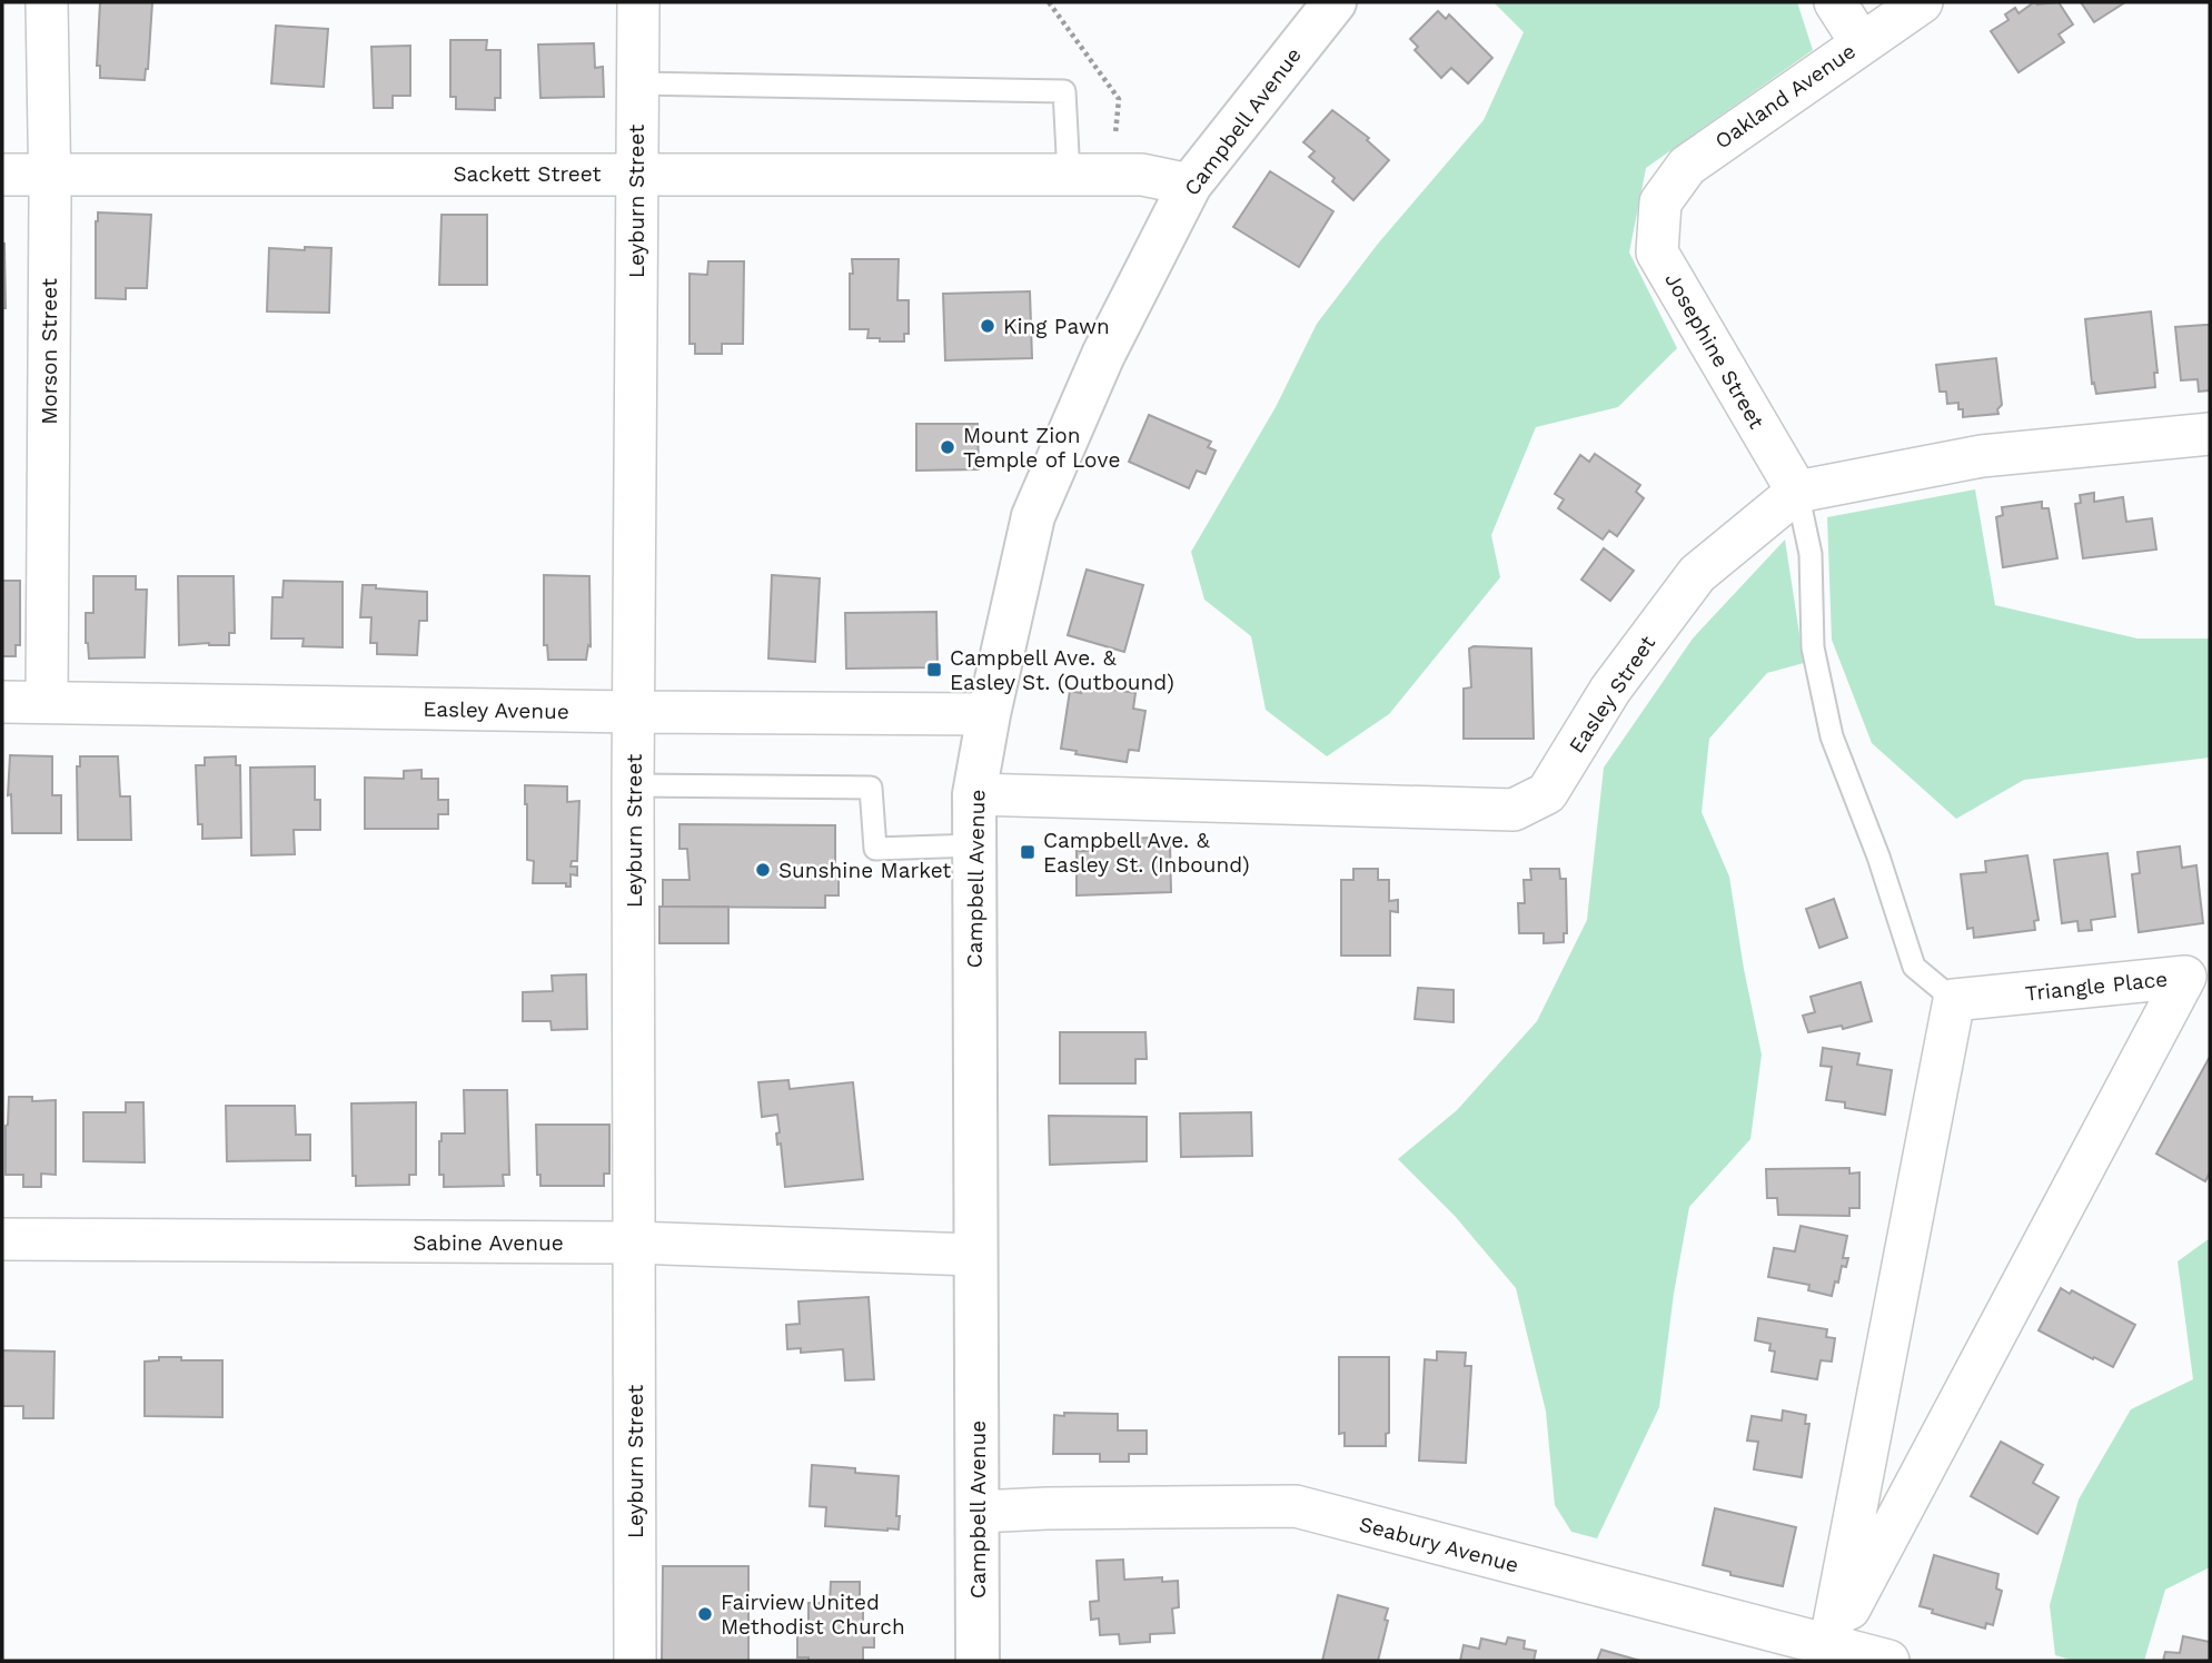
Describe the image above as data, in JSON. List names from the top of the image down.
{
  "streets": {
    "main road": ["Campbell Avenue"],
    "street": [
      "Oakland Avenue",
      "Sackett Street",
      "Leyburn Street",
      "Josephine Street",
      "Morson Street",
      "Easley Street",
      "Easley Avenue",
      "Triangle Place",
      "Sabine Avenue",
      "Seabury Avenue"
    ]
  },
  "crossings": [
    ["Oakland Avenue", "Josephine Street"],
    ["Campbell Avenue", "Sackett Street"],
    ["Campbell Avenue", "Easley Street"],
    ["Campbell Avenue", "Easley Avenue"],
    ["Campbell Avenue", "Sabine Avenue"],
    ["Campbell Avenue", "Seabury Avenue"],
    ["Sackett Street", "Leyburn Street"],
    ["Sackett Street", "Morson Street"],
    ["Leyburn Street", "Easley Avenue"],
    ["Leyburn Street", "Sabine Avenue"],
    ["Josephine Street", "Easley Street"],
    ["Morson Street", "Easley Avenue"],
    ["Triangle Place", "Seabury Avenue"]
  ],
  "places": {
    "other": [
      "King Pawn",
      "Mount Zion Temple of Love",
      "Sunshine Market",
      "Fairview United Methodist Church"
    ],
    "transit": ["Campbell Ave. & Easley St. (Outbound)", "Campbell Ave. & Easley St. (Inbound)"]
  }
}
